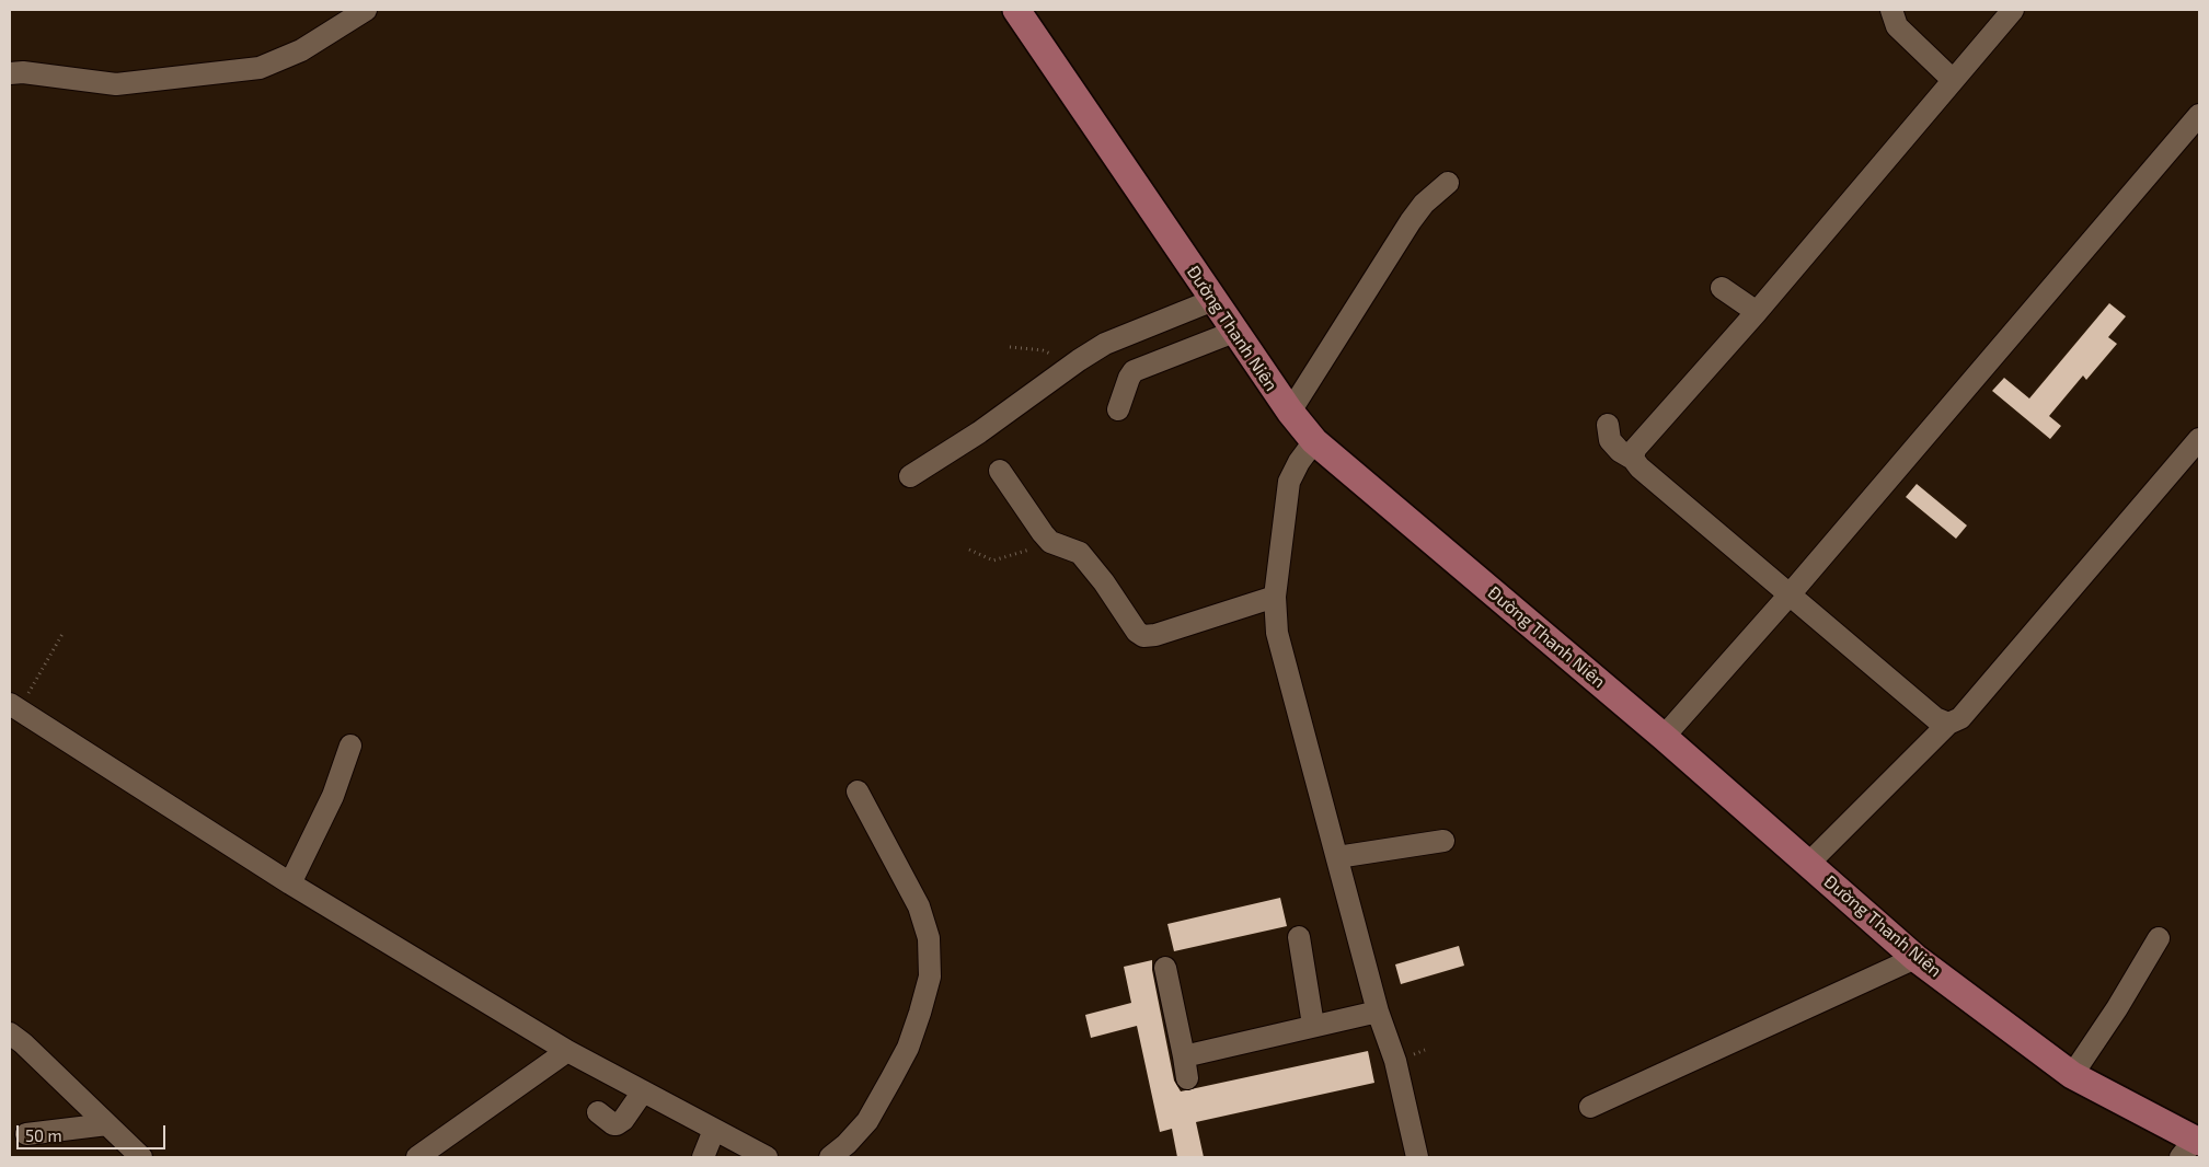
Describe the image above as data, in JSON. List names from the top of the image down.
{
  "streets": {
    "main road": ["Đường Thanh Niên"]
  },
  "scale_bar": "50 m"
}
